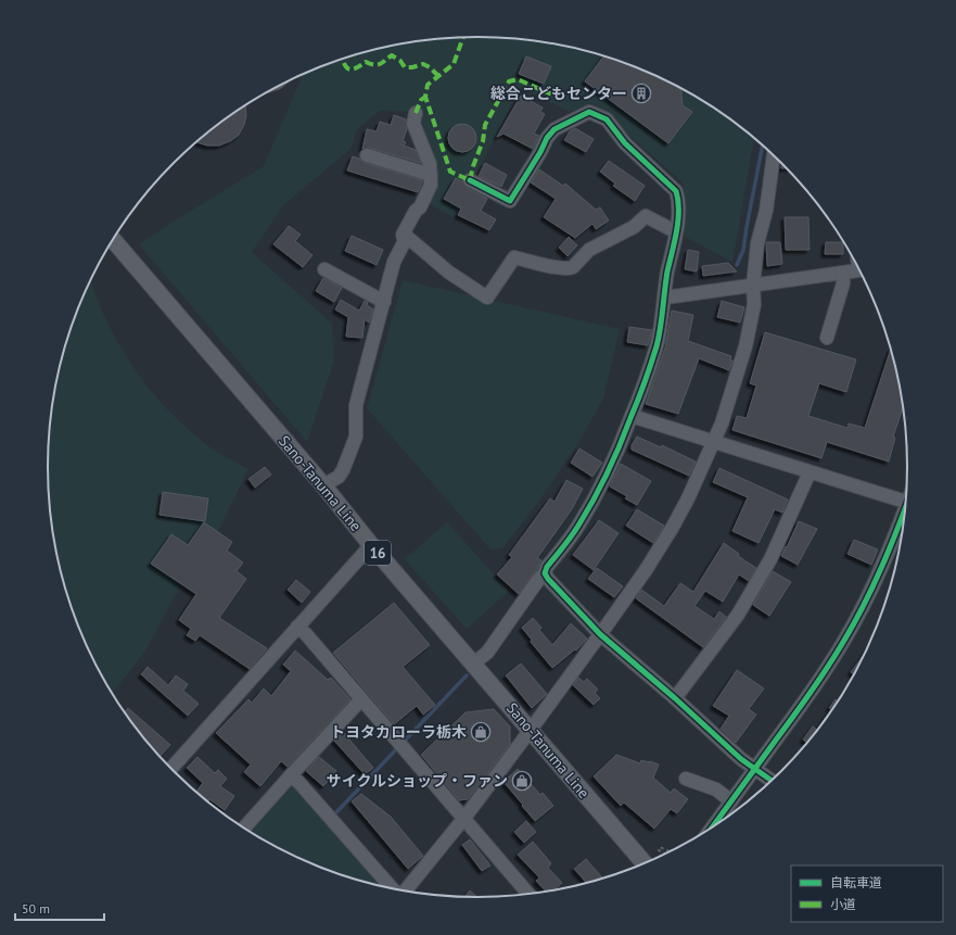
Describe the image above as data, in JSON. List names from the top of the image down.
{
  "streets": {
    "main road": ["Sano-Tanuma Line", "16"]
  },
  "places": {
    "building": ["総合こどもセンター"],
    "shop": ["トヨタカローラ栃木", "サイクルショップ・ファン"]
  },
  "legend": ["自転車道", "小道"],
  "scale_bar": "50 m"
}
